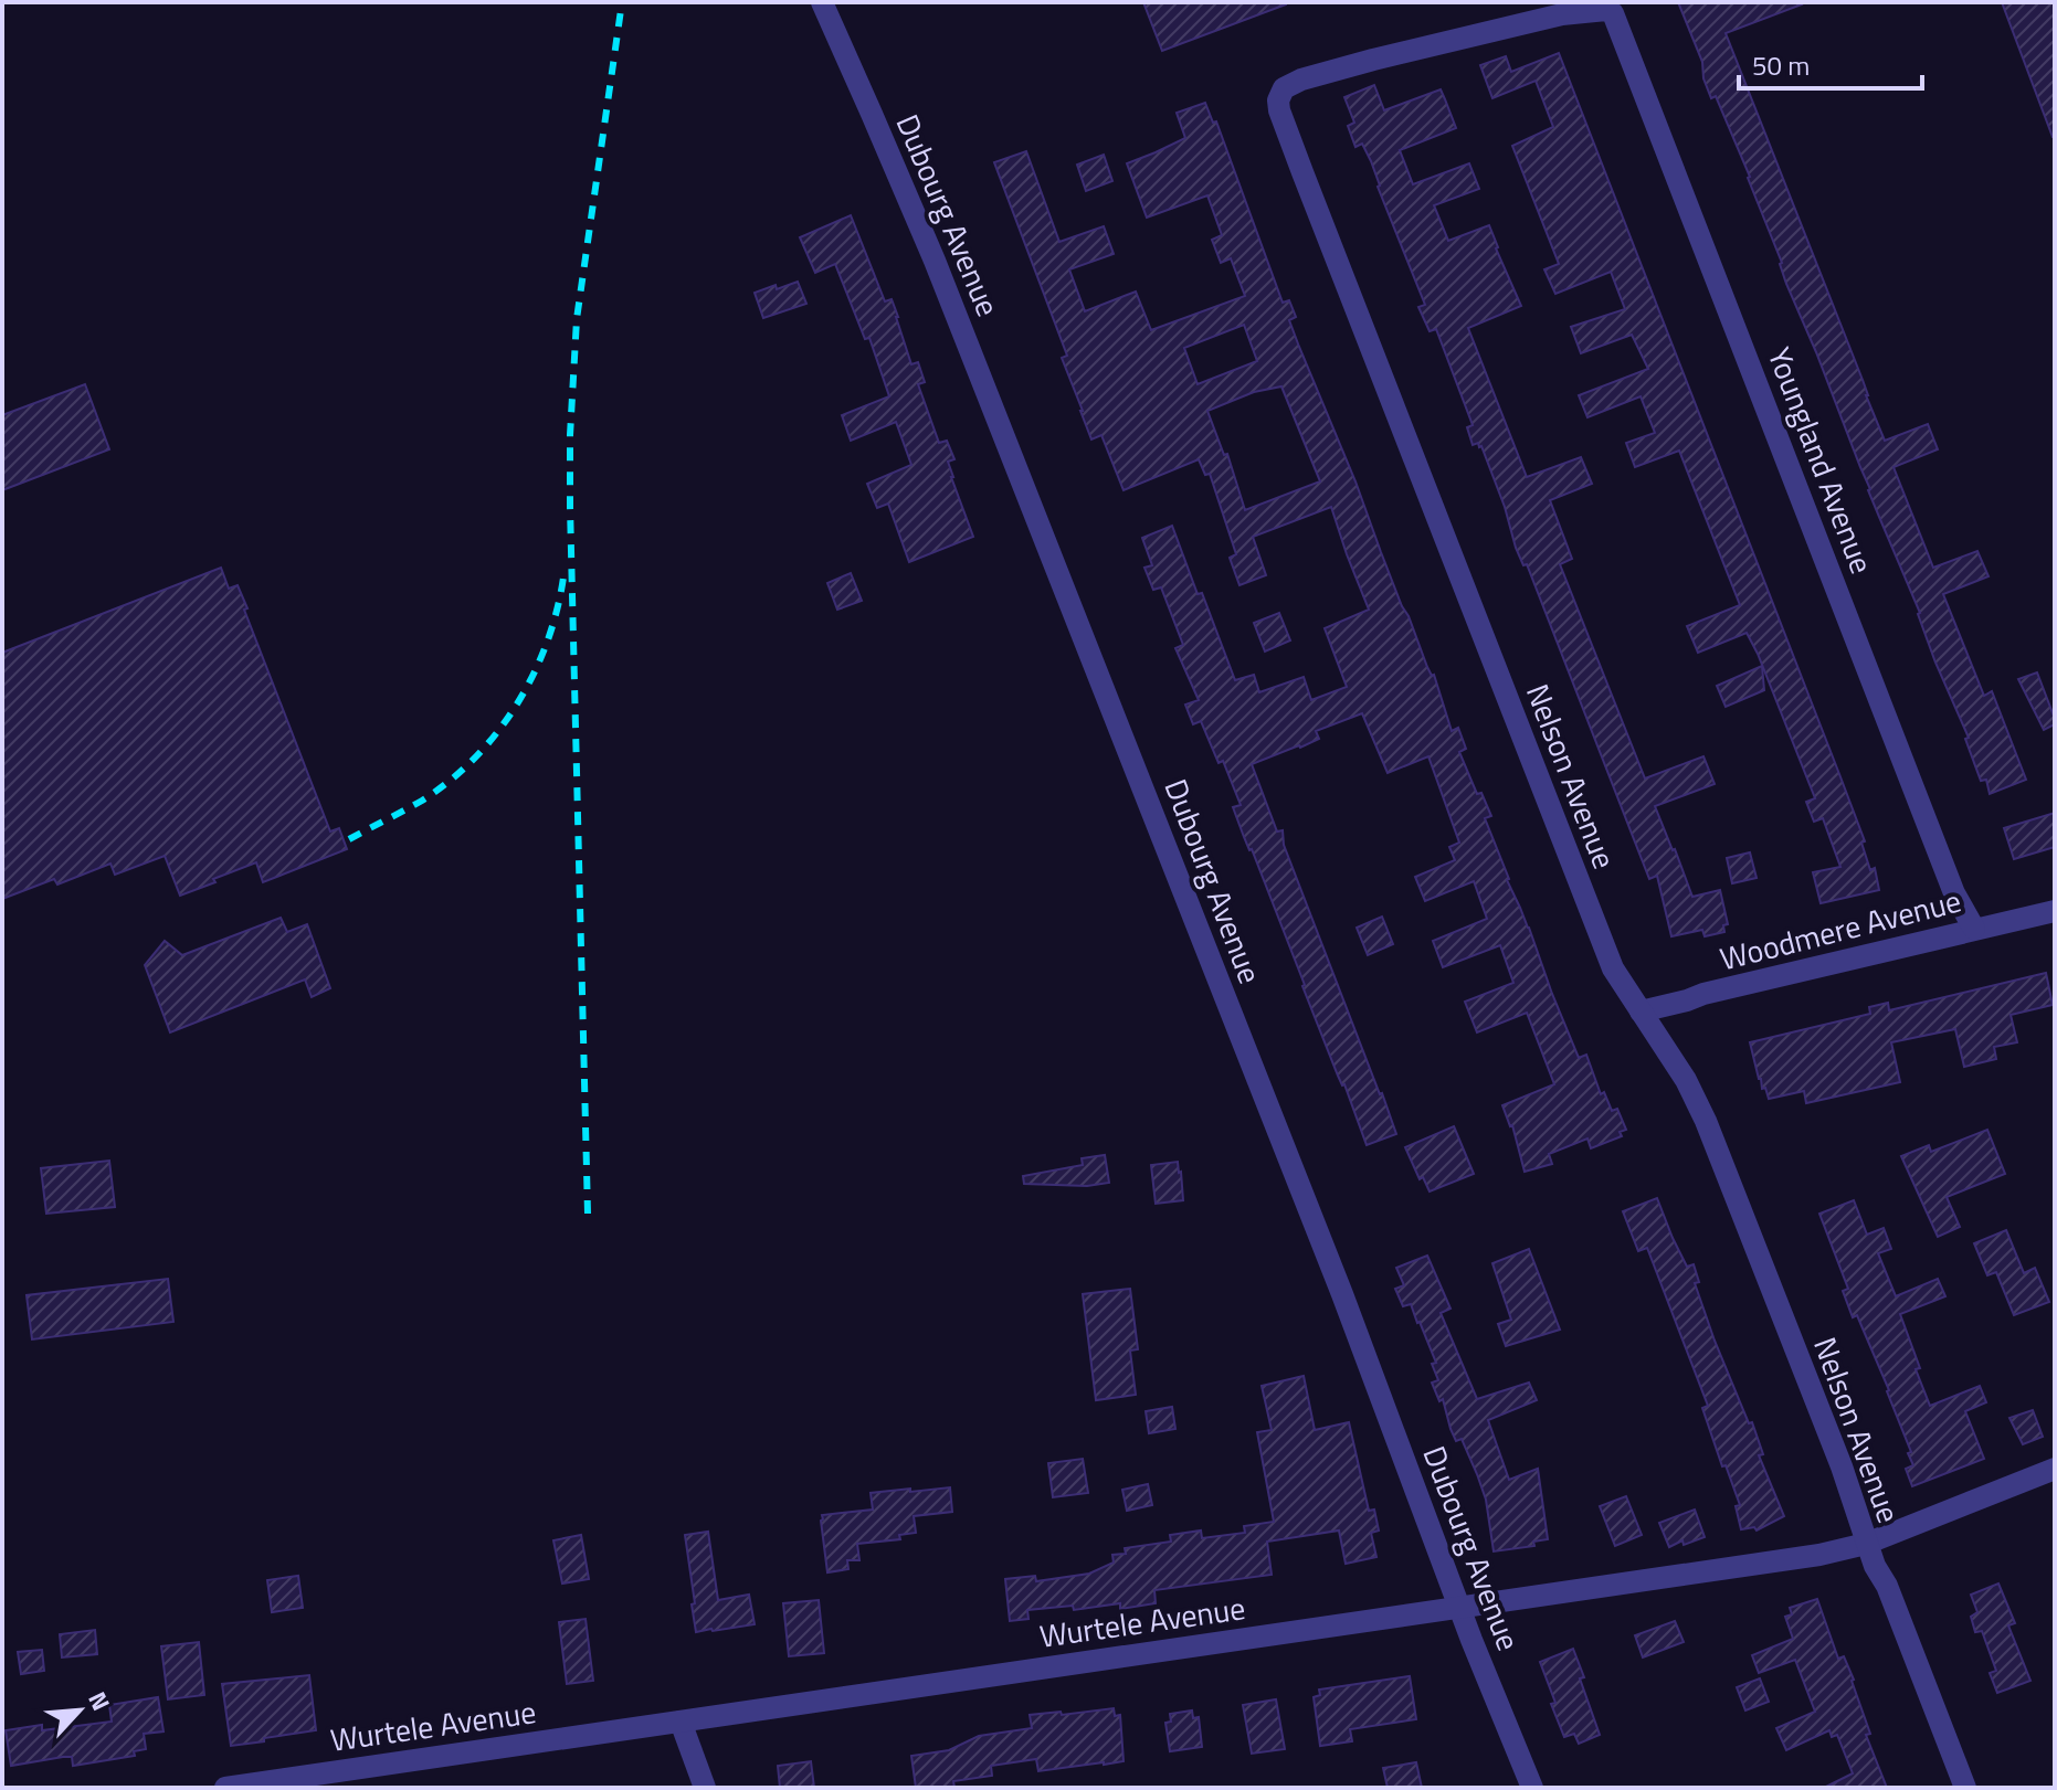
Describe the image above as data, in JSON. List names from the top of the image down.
{
  "streets": {
    "street": [
      "Dubourg Avenue",
      "Youngland Avenue",
      "Nelson Avenue",
      "Woodmere Avenue",
      "Wurtele Avenue"
    ]
  },
  "crossings": [
    ["Dubourg Avenue", "Wurtele Avenue"],
    ["Youngland Avenue", "Nelson Avenue"],
    ["Youngland Avenue", "Woodmere Avenue"],
    ["Nelson Avenue", "Woodmere Avenue"],
    ["Nelson Avenue", "Wurtele Avenue"]
  ],
  "scale_bar": "50 m",
  "north": "top right"
}
